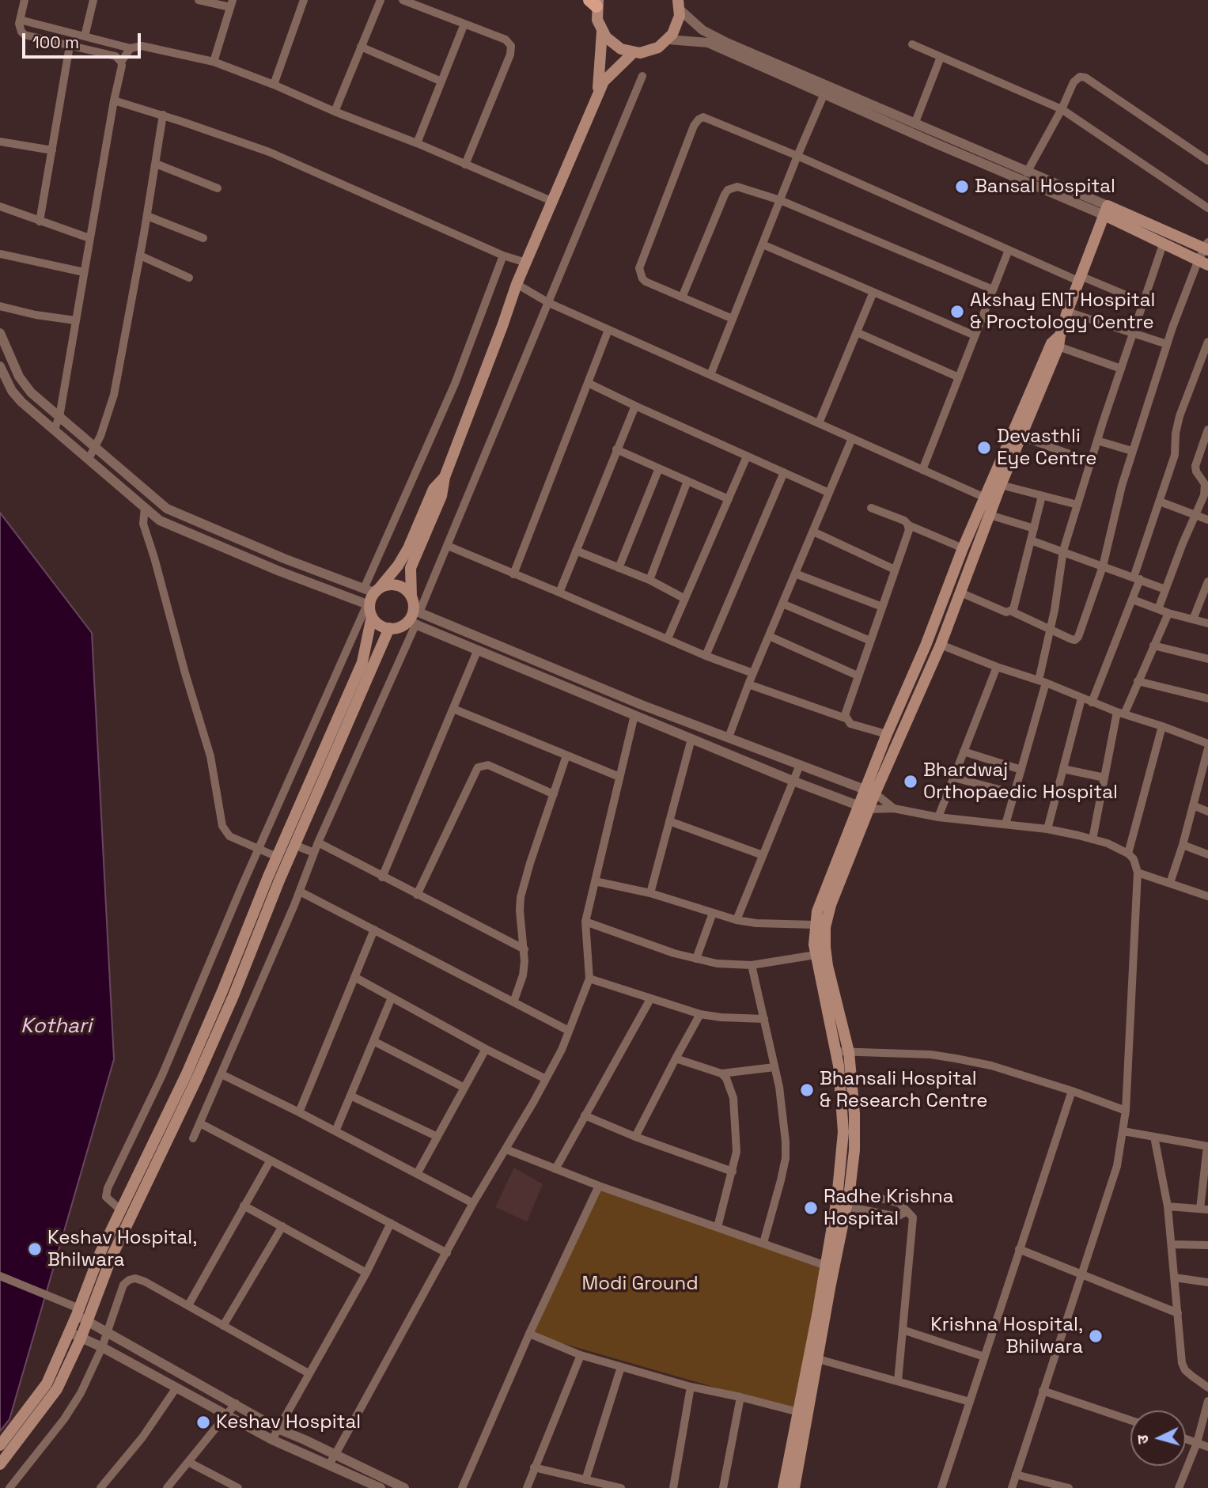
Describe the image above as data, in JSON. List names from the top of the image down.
{
  "water": ["Kothari"],
  "parks": ["Modi Ground"],
  "places": [
    "Bansal Hospital",
    "Akshay ENT Hospital & Proctology Centre",
    "Devasthli Eye Centre",
    "Bhardwaj Orthopaedic Hospital",
    "Bhansali Hospital & Research Centre",
    "Radhe Krishna Hospital",
    "Keshav Hospital, Bhilwara",
    "Krishna Hospital, Bhilwara",
    "Keshav Hospital"
  ],
  "scale_bar": "100 m",
  "north": "left"
}
